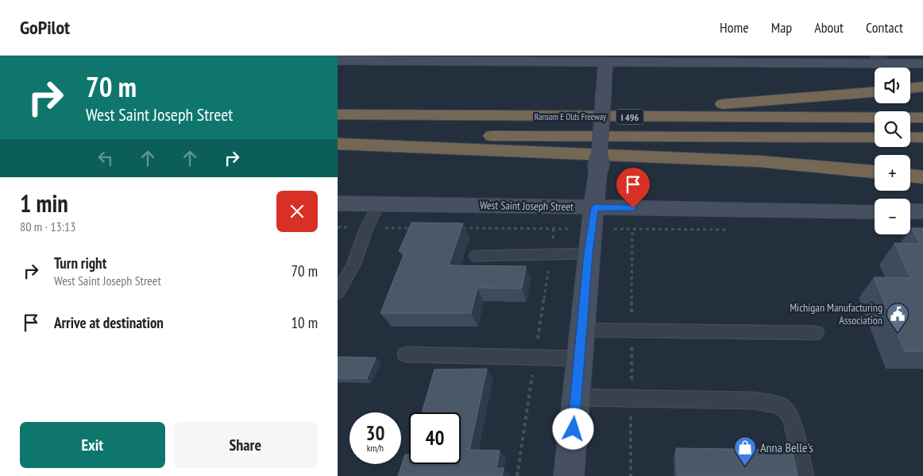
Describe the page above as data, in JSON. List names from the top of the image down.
{
  "streets": {
    "highway": ["Ransom E Olds Freeway", "I 496"],
    "main road": ["West Saint Joseph Street"]
  },
  "places": {
    "public building": ["Michigan Manufacturing Association"],
    "shop": ["Anna Belle's"]
  },
  "page": {
    "header": "GoPilot",
    "nav": [
      "Home",
      "Map",
      "About",
      "Contact"
    ],
    "turn": ["70 m", "West Saint Joseph Street"],
    "map_buttons": ["+", "−"],
    "heading": ["1 min", "80 m · 13:13"],
    "list": [
      {
        "name": "Turn right",
        "note": "West Saint Joseph Street",
        "value": "70 m"
      },
      {
        "name": "Arrive at destination",
        "value": "10 m"
      }
    ],
    "speed": "30 km/h",
    "limit": "40",
    "buttons": ["Exit", "Share"]
  }
}
